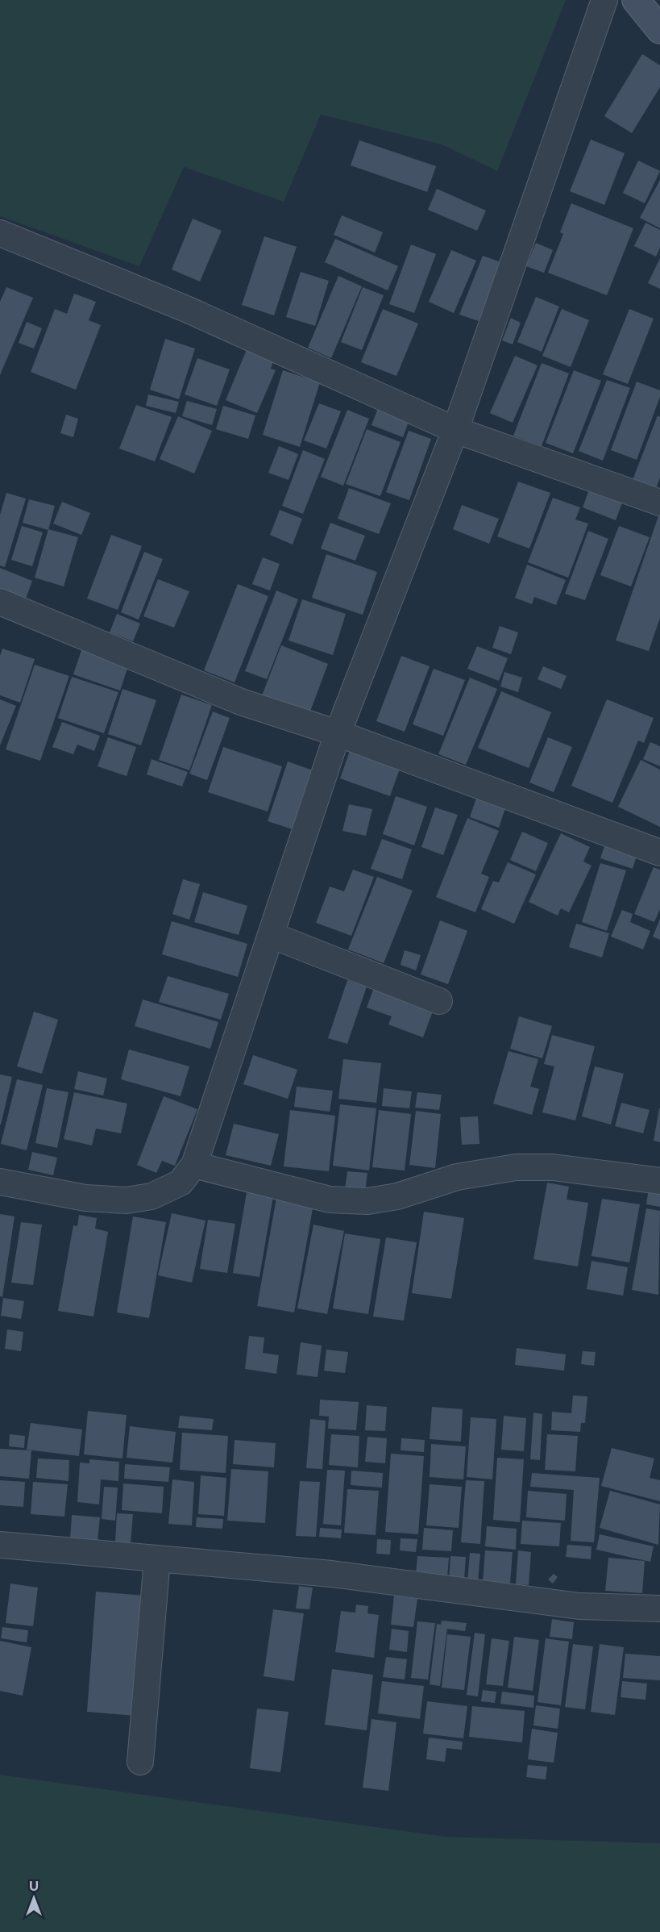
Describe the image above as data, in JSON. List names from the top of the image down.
{
  "north": "top"
}
